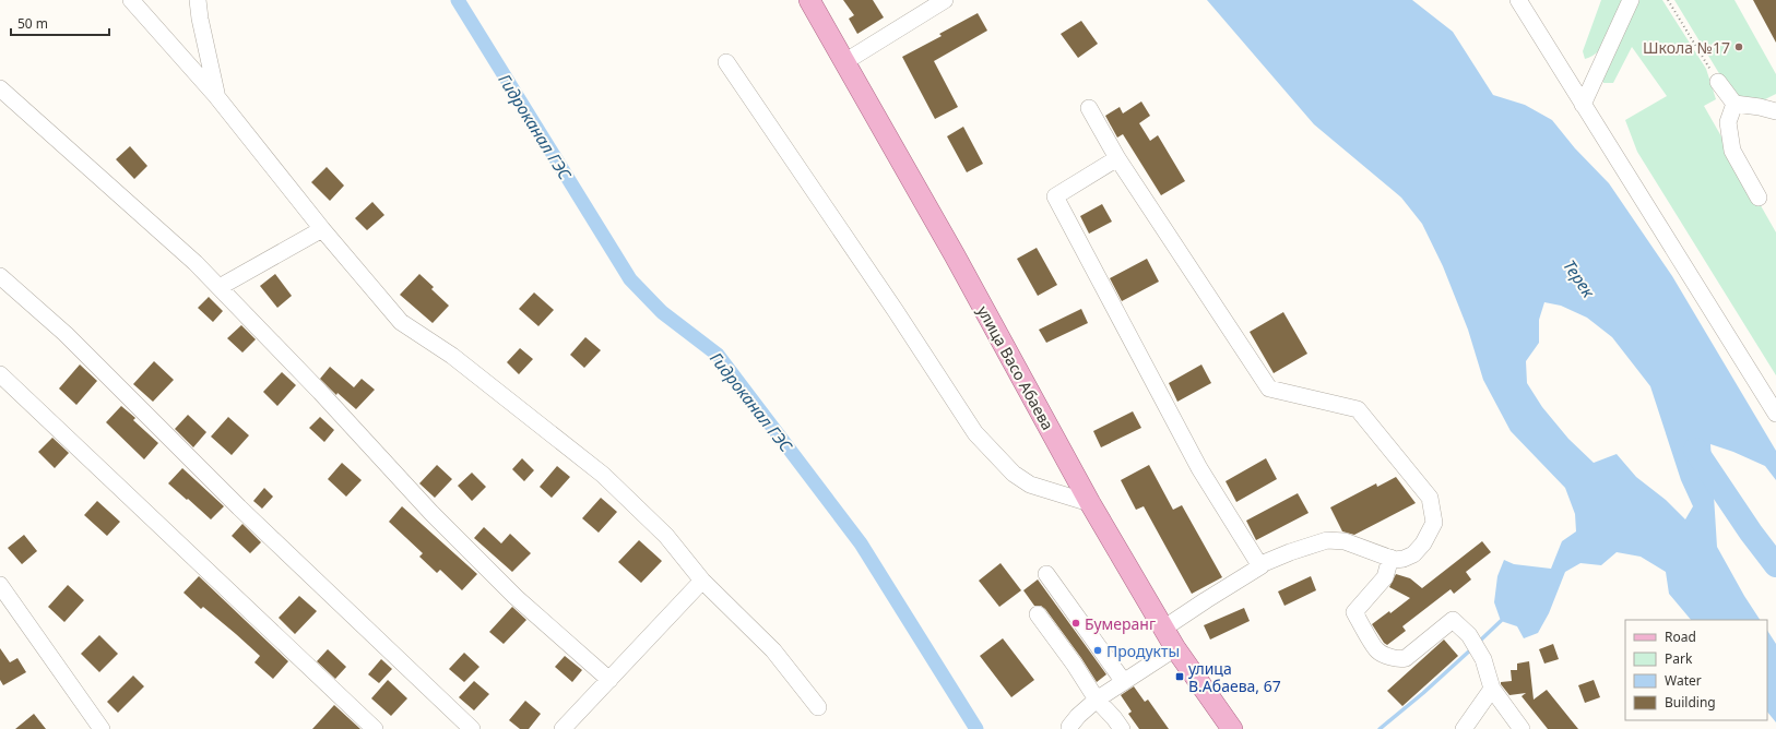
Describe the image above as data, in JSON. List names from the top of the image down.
{
  "streets": {
    "main road": ["улица Васо Абаева"]
  },
  "water": ["Гидроканал ГЭС", "Терек"],
  "places": {
    "other": ["Школа №17", "Бумеранг", "Продукты"],
    "transit": ["улица В.Абаева, 67"]
  },
  "legend": [
    "Road",
    "Park",
    "Water",
    "Building"
  ],
  "scale_bar": "50 m"
}
